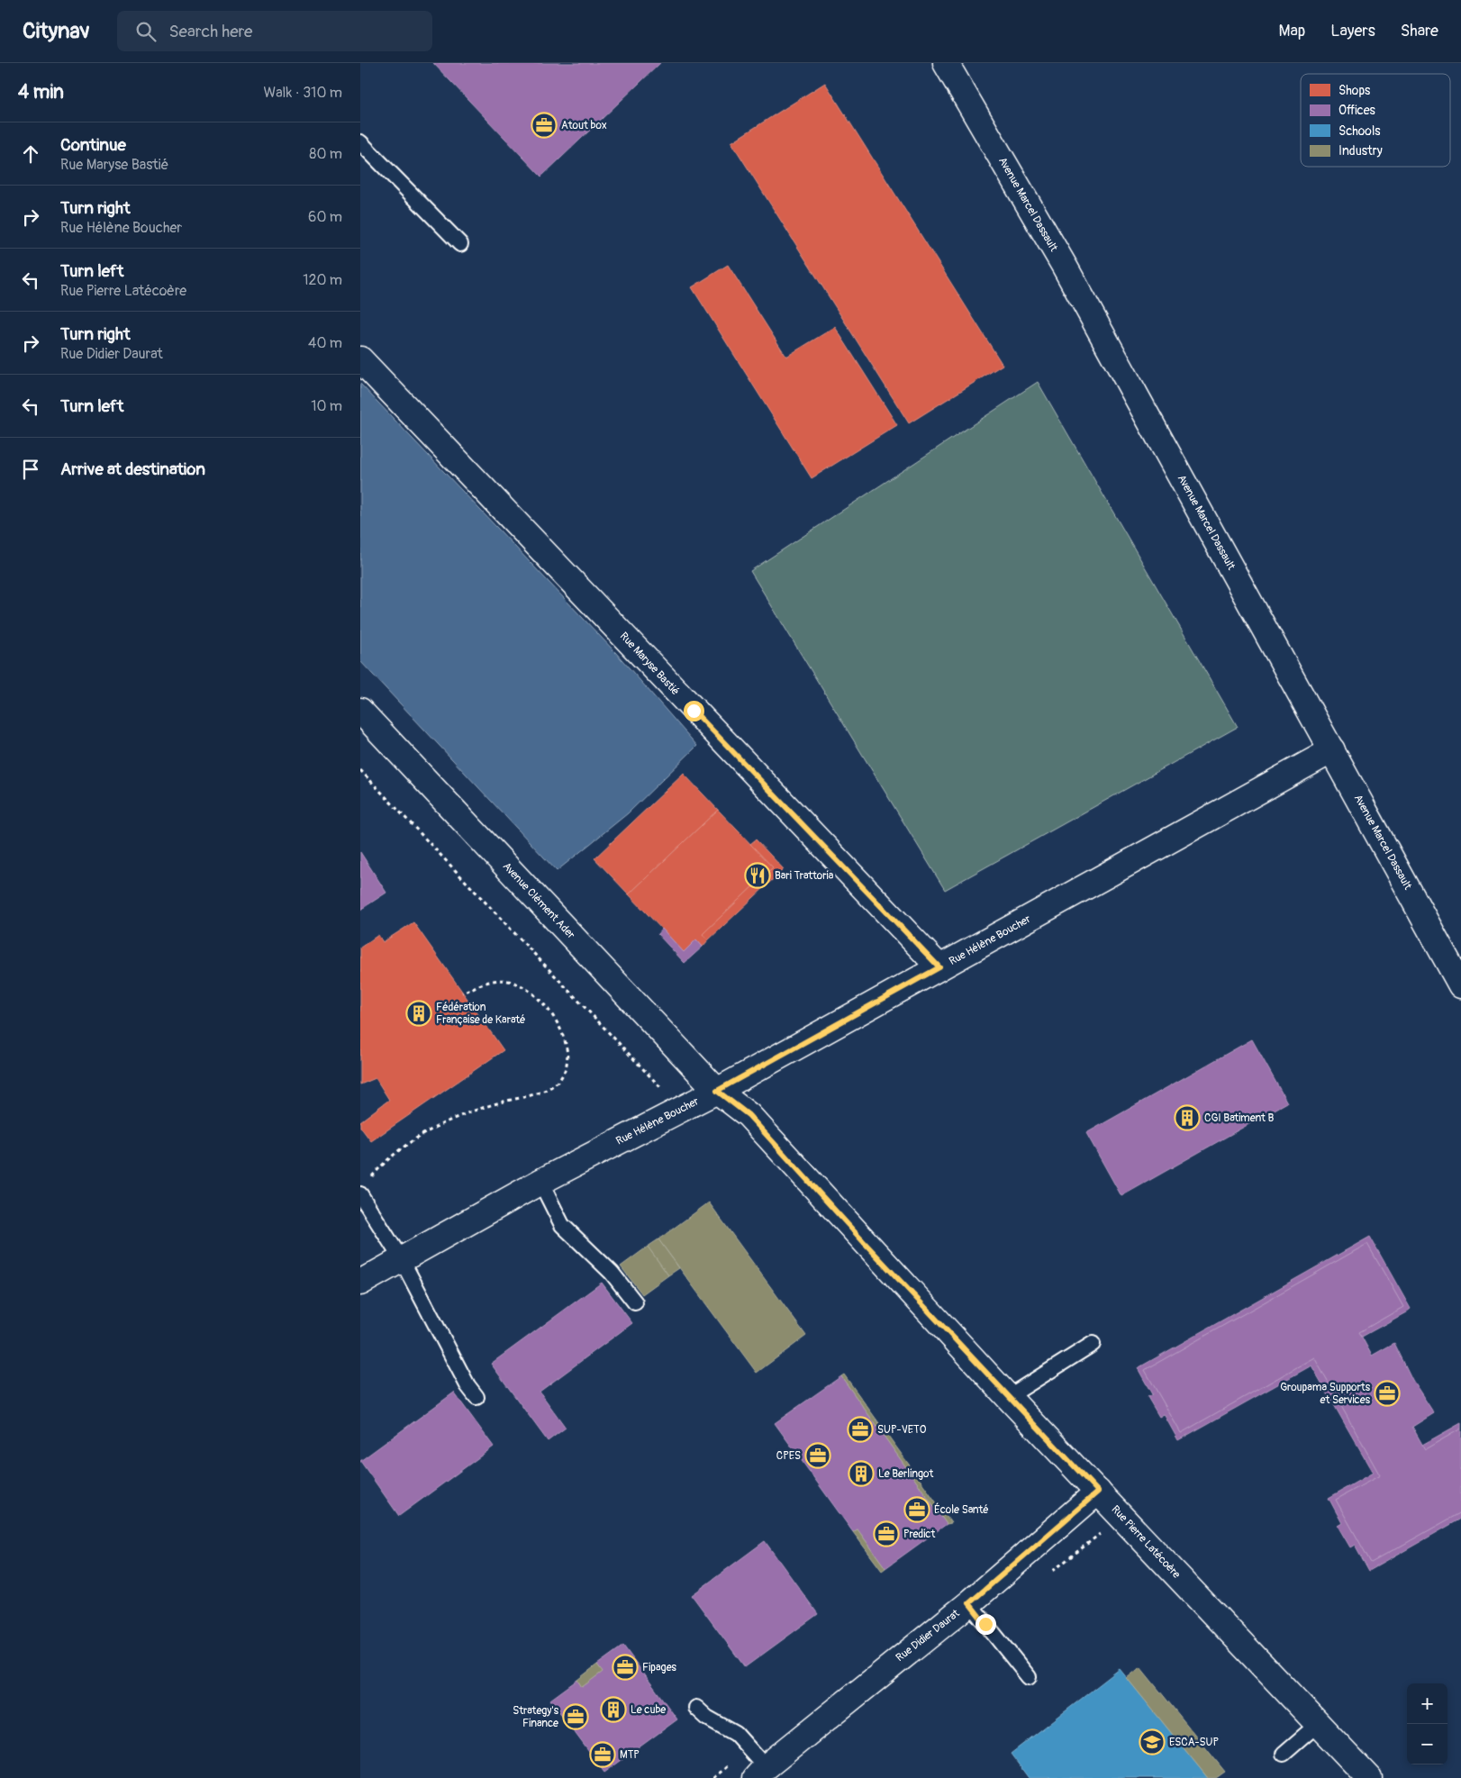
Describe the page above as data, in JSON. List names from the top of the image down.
{
  "streets": {
    "street": [
      "Avenue Marcel Dassault",
      "Rue Maryse Bastié",
      "Avenue Clément Ader",
      "Rue Hélène Boucher",
      "Rue Pierre Latécoère",
      "Rue Didier Daurat"
    ]
  },
  "crossings": [
    ["Avenue Marcel Dassault", "Rue Hélène Boucher"],
    ["Rue Maryse Bastié", "Rue Hélène Boucher"],
    ["Avenue Clément Ader", "Rue Hélène Boucher"],
    ["Avenue Clément Ader", "Rue Pierre Latécoère"],
    ["Rue Hélène Boucher", "Rue Pierre Latécoère"],
    ["Rue Pierre Latécoère", "Rue Didier Daurat"]
  ],
  "places": {
    "office": [
      "Atout box",
      "Groupama Supports et Services",
      "SUP-VETO",
      "CPES",
      "École Santé",
      "Predict",
      "Fipages",
      "Strategy's Finance",
      "MTP"
    ],
    "restaurant": ["Bari Trattoria"],
    "building": [
      "Fédération Française de Karaté",
      "CGI Batiment B",
      "Le Berlingot",
      "Le cube"
    ],
    "school or university": ["ESCA-SUP"]
  },
  "legend": [
    "Shops",
    "Offices",
    "Schools",
    "Industry"
  ],
  "page": {
    "header": "Citynav",
    "search": "Search here",
    "nav": ["Map", "Layers", "Share"],
    "heading": ["4 min", "Walk · 310 m"],
    "list": [
      ["Continue", "Rue Maryse Bastié", "80 m"],
      ["Turn right", "Rue Hélène Boucher", "60 m"],
      ["Turn left", "Rue Pierre Latécoère", "120 m"],
      ["Turn right", "Rue Didier Daurat", "40 m"],
      ["Turn left", "10 m"],
      "Arrive at destination"
    ],
    "map_buttons": ["+", "−"]
  }
}
